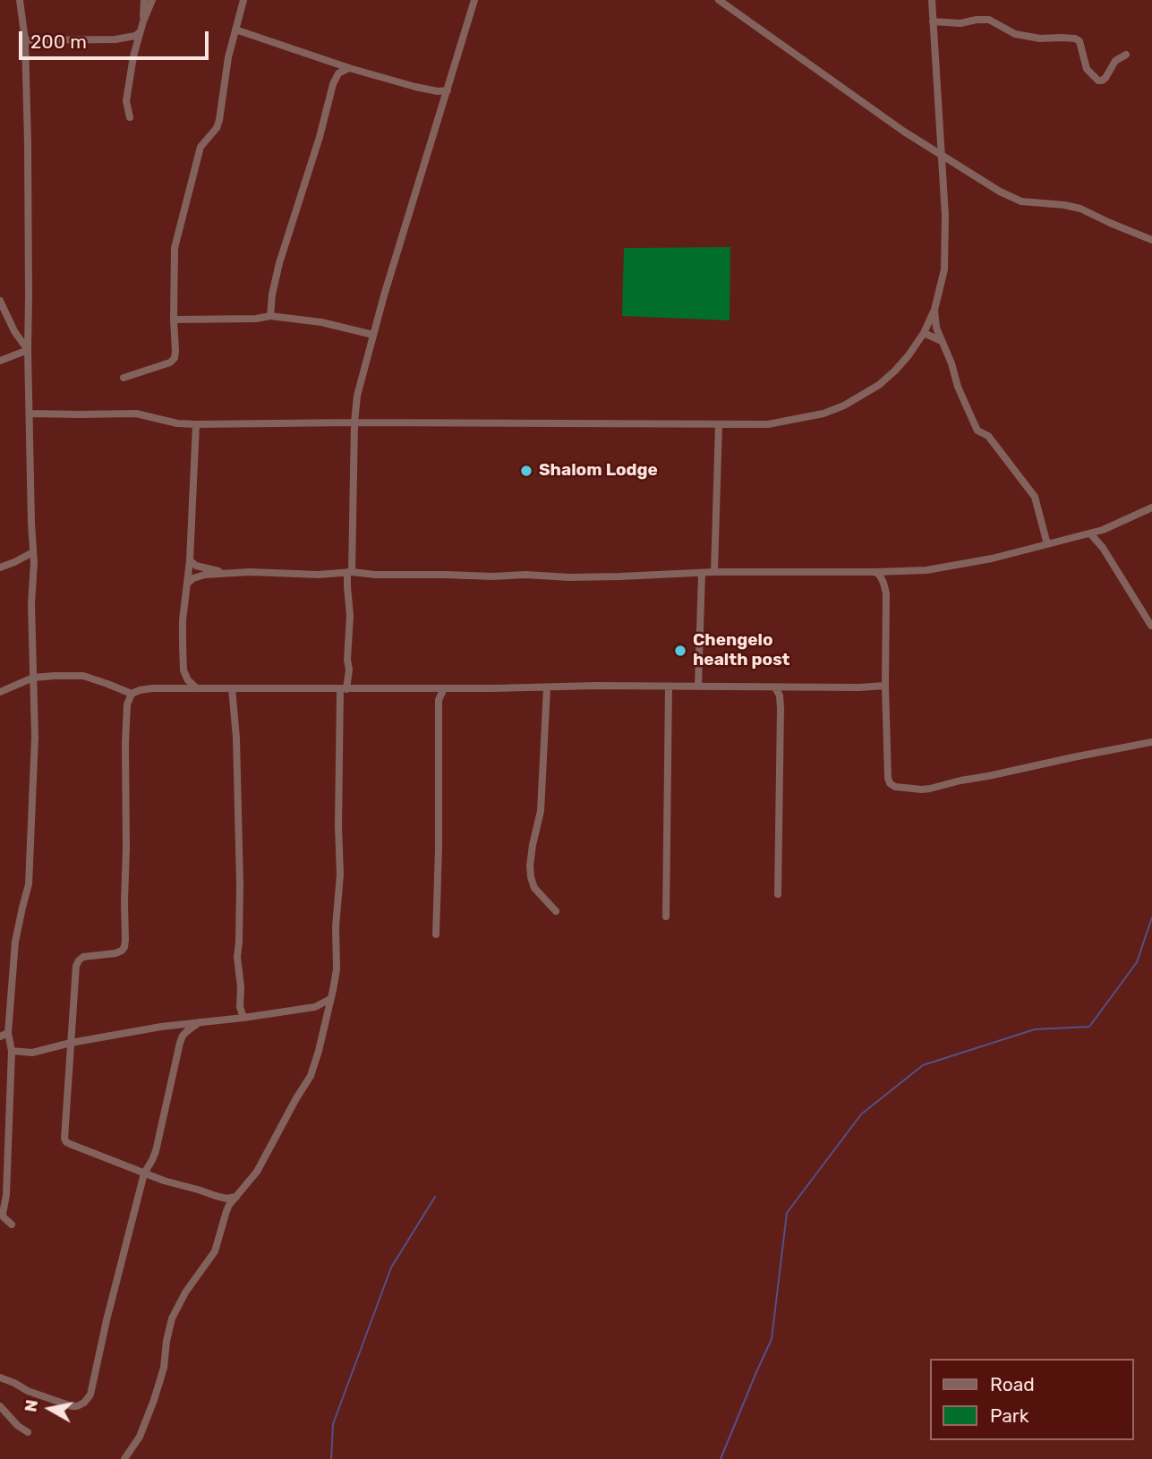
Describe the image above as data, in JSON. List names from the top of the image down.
{
  "places": ["Shalom Lodge", "Chengelo health post"],
  "legend": ["Road", "Park"],
  "scale_bar": "200 m",
  "north": "left"
}
